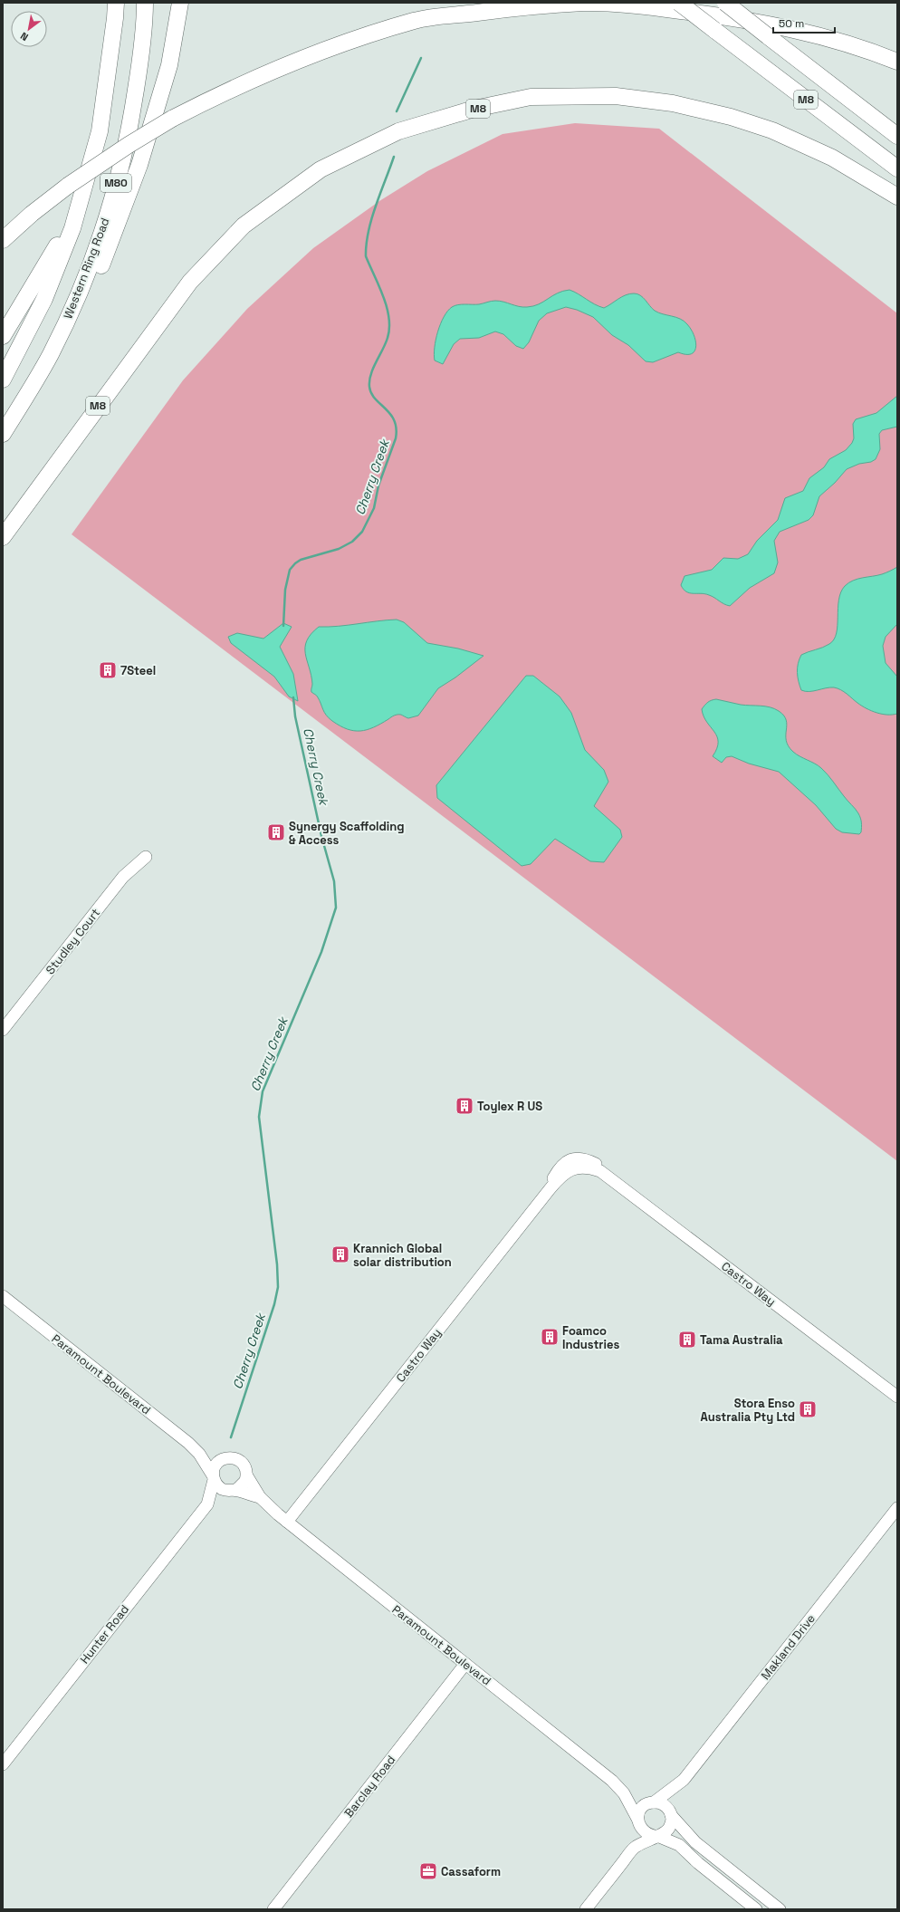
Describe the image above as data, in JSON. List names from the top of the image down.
{
  "streets": {
    "highway": ["M8", "M80", "Western Ring Road"],
    "street": [
      "Studley Court",
      "Castro Way",
      "Paramount Boulevard",
      "Hunter Road",
      "Makland Drive",
      "Barclay Road"
    ]
  },
  "crossings": [
    ["Castro Way", "Paramount Boulevard"],
    ["Paramount Boulevard", "Hunter Road"],
    ["Paramount Boulevard", "Makland Drive"],
    ["Paramount Boulevard", "Barclay Road"]
  ],
  "water": ["Cherry Creek"],
  "places": {
    "building": [
      "7Steel",
      "Synergy Scaffolding & Access",
      "Toylex R US",
      "Krannich Global solar distribution",
      "Foamco Industries",
      "Tama Australia",
      "Stora Enso Australia Pty Ltd"
    ],
    "office": ["Cassaform"]
  },
  "scale_bar": "50 m",
  "north": "bottom left"
}
